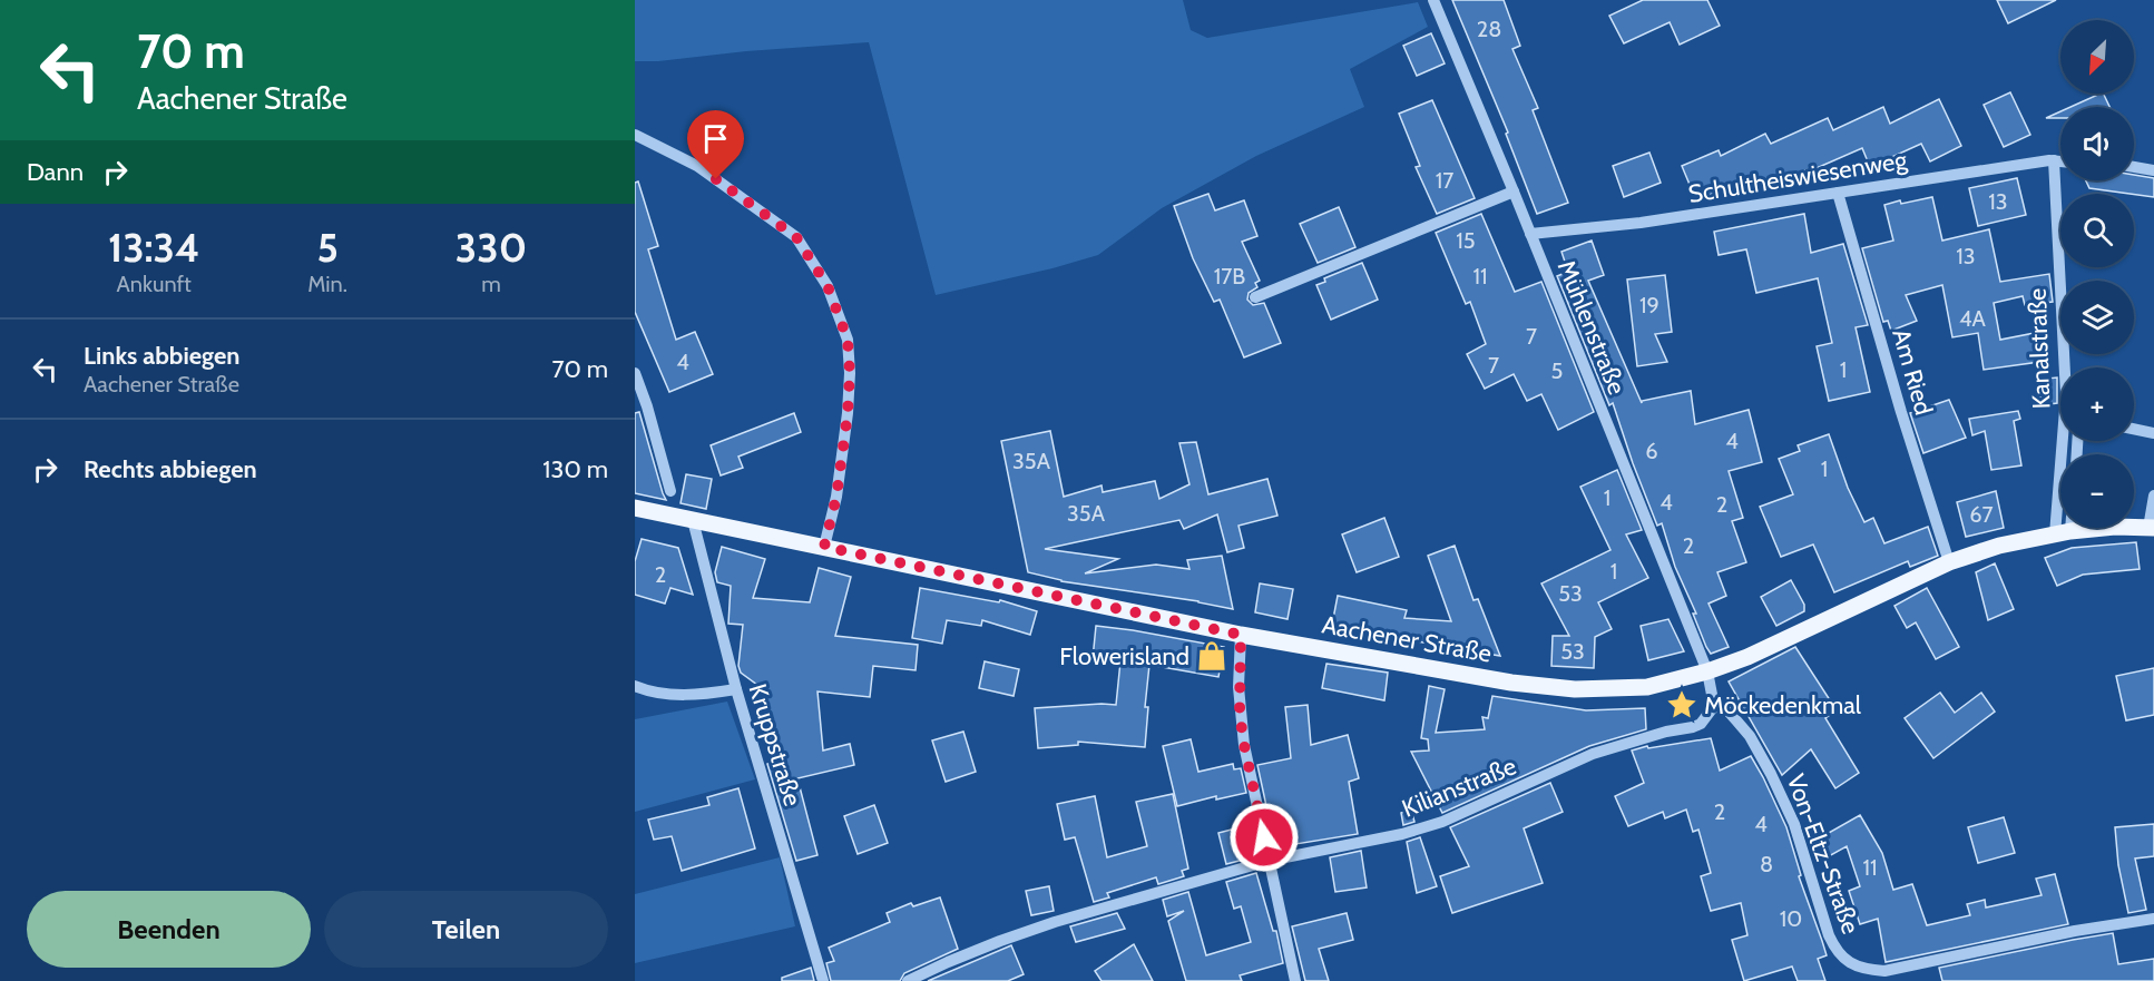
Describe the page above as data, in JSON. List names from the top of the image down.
{
  "streets": {
    "main road": ["Aachener Straße"],
    "street": [
      "Schultheiswiesenweg",
      "Mühlenstraße",
      "Kanalstraße",
      "Am Ried",
      "Kruppstraße",
      "Kilianstraße",
      "Von-Eltz-Straße"
    ]
  },
  "crossings": [
    ["Schultheiswiesenweg", "Mühlenstraße"],
    ["Schultheiswiesenweg", "Kanalstraße"],
    ["Schultheiswiesenweg", "Am Ried"],
    ["Mühlenstraße", "Aachener Straße"],
    ["Am Ried", "Aachener Straße"],
    ["Aachener Straße", "Kruppstraße"],
    ["Kilianstraße", "Von-Eltz-Straße"]
  ],
  "places": {
    "shop": ["Flowerisland"],
    "place": ["Möckedenkmal"]
  },
  "house_numbers": [
    "28",
    "17",
    "13",
    "15",
    "13",
    "17B",
    "11",
    "19",
    "4A",
    "7",
    "4",
    "7",
    "1",
    "5",
    "4",
    "6",
    "35A",
    "1",
    "1",
    "4",
    "2",
    "35A",
    "67",
    "2",
    "1",
    "2",
    "53",
    "53",
    "2",
    "4",
    "8",
    "11",
    "10"
  ],
  "north": "bottom left",
  "page": {
    "turn": ["70 m", "Aachener Straße"],
    "map_buttons": ["+", "−"],
    "then": "Dann",
    "eta": [
      "13:34",
      "Ankunft",
      "5",
      "Min.",
      "330",
      "m"
    ],
    "list": [
      {
        "name": "Links abbiegen",
        "note": "Aachener Straße",
        "value": "70 m"
      },
      {
        "name": "Rechts abbiegen",
        "value": "130 m"
      }
    ],
    "buttons": ["Beenden", "Teilen"]
  }
}
